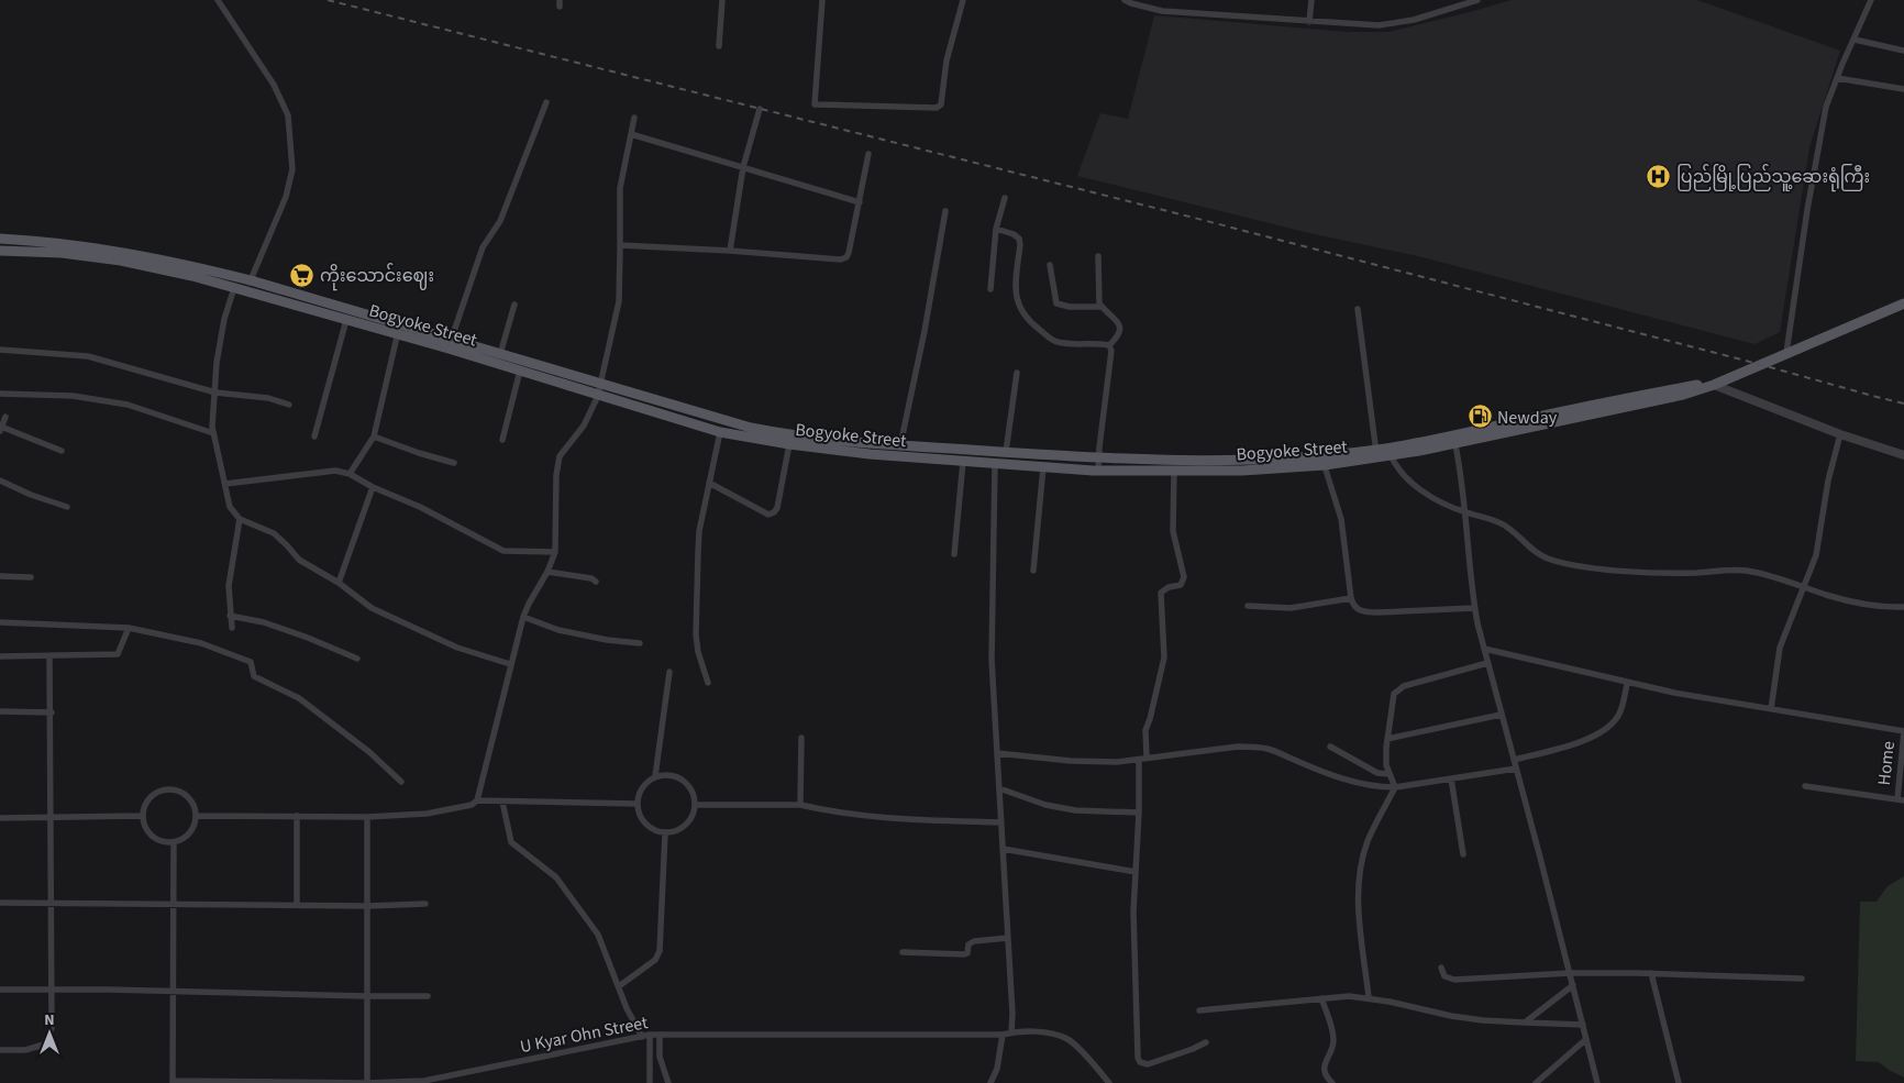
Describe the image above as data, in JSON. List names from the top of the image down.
{
  "streets": {
    "main road": ["Bogyoke Street"],
    "street": ["Home", "U Kyar Ohn Street"]
  },
  "places": {
    "hospital": ["ပြည်မြို့ပြည်သူ့ဆေးရုံကြီး"],
    "supermarket": ["ကိုးသောင်းဈေး"],
    "fuel station": ["Newday"]
  },
  "north": "top"
}
